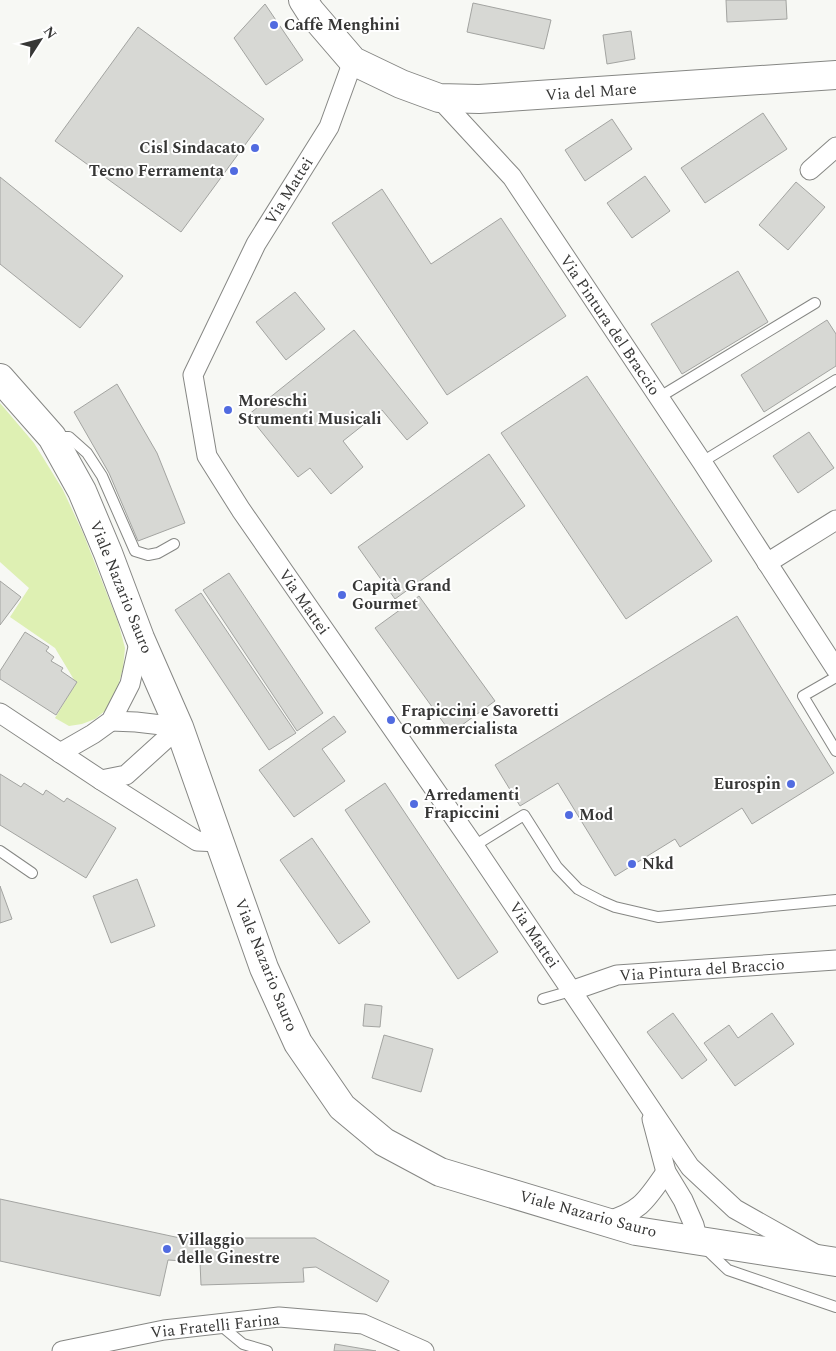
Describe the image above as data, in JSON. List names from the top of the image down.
{
  "streets": {
    "main road": ["Via del Mare", "Viale Nazario Sauro"],
    "street": ["Via Mattei", "Via Pintura del Braccio", "Via Fratelli Farina"]
  },
  "crossings": [
    ["Via del Mare", "Via Mattei"],
    ["Via del Mare", "Via Pintura del Braccio"],
    ["Via Mattei", "Via Pintura del Braccio"],
    ["Via Mattei", "Viale Nazario Sauro"]
  ],
  "places": [
    "Caffè Menghini",
    "Cisl Sindacato",
    "Tecno Ferramenta",
    "Moreschi Strumenti Musicali",
    "Capità Grand Gourmet",
    "Frapiccini e Savoretti Commercialista",
    "Eurospin",
    "Arredamenti Frapiccini",
    "Mod",
    "Nkd",
    "Villaggio delle Ginestre"
  ],
  "north": "top right"
}
